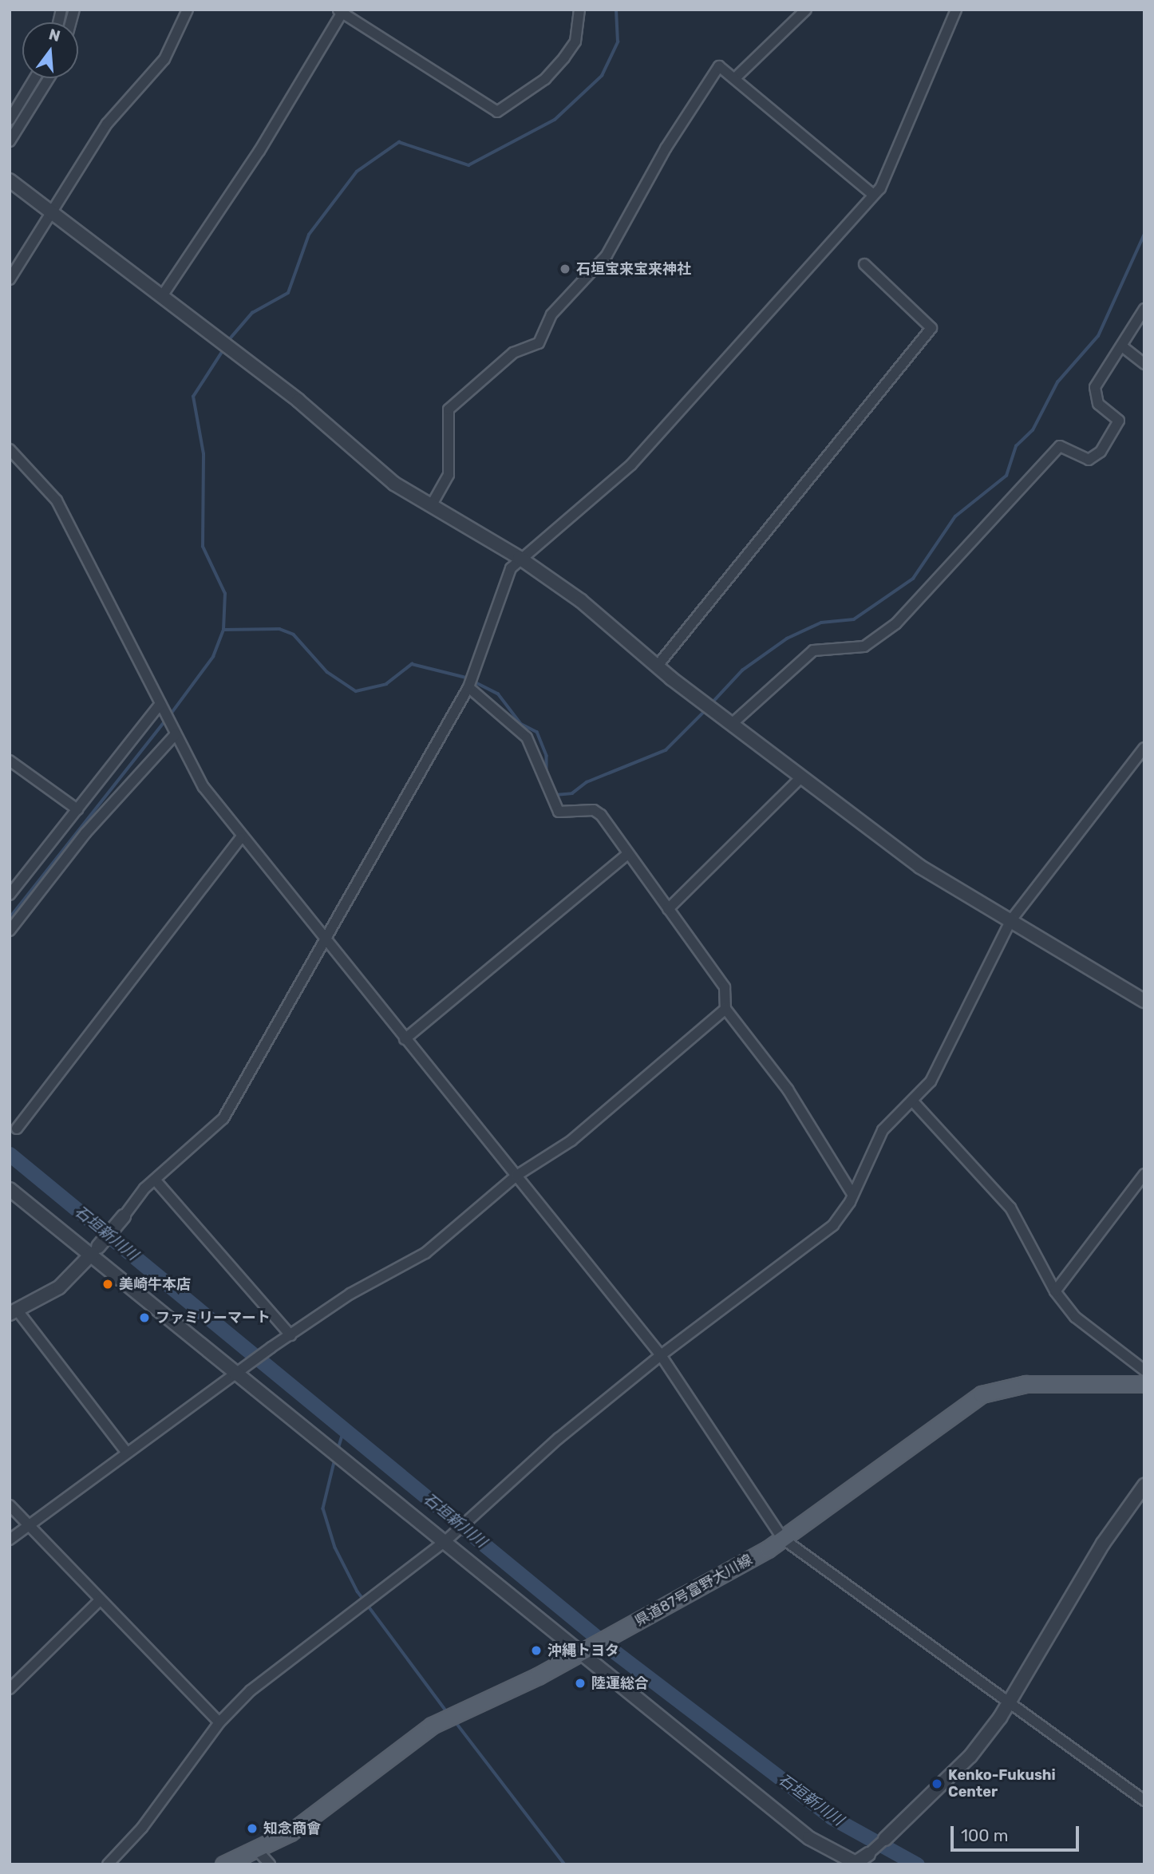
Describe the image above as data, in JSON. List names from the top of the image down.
{
  "streets": {
    "main road": ["県道87号富野大川線"]
  },
  "water": ["石垣新川川"],
  "places": [
    "石垣宝来宝来神社",
    "美崎牛本店",
    "ファミリーマート",
    "沖縄トヨタ",
    "陸運総合",
    "Kenko-Fukushi Center",
    "知念商會"
  ],
  "scale_bar": "100 m",
  "north": "top"
}
